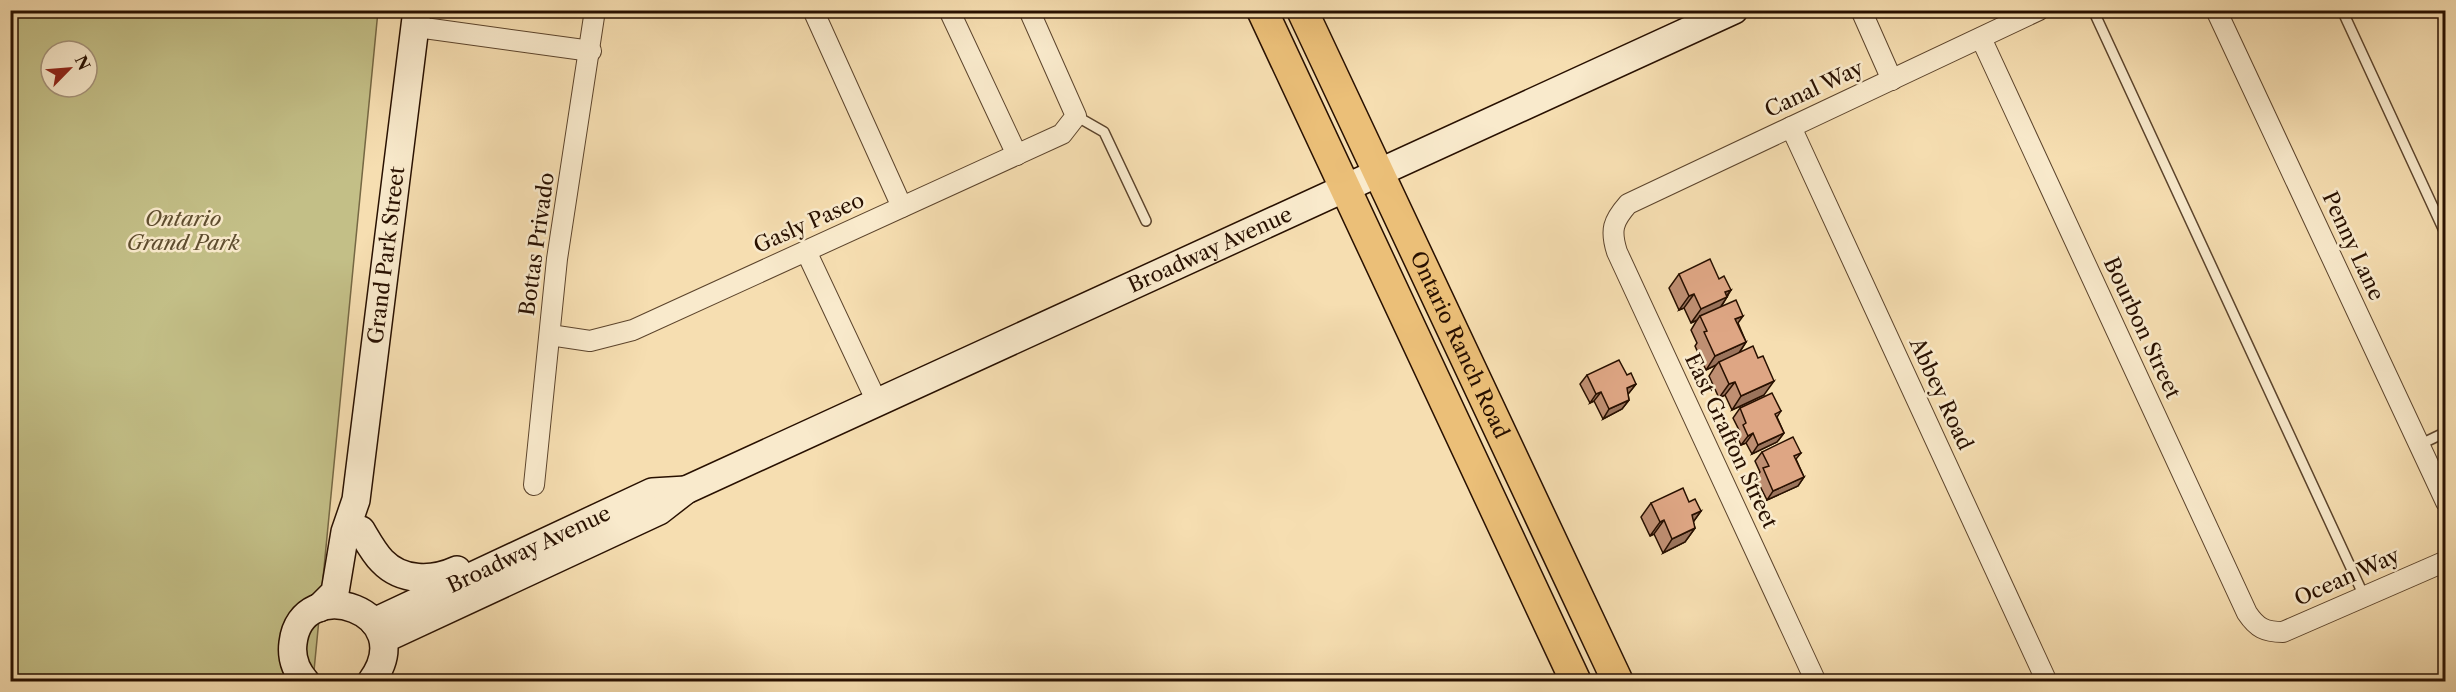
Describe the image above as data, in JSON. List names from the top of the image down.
{
  "streets": {
    "main road": ["Ontario Ranch Road"],
    "street": [
      "Canal Way",
      "Gasly Paseo",
      "Bottas Privado",
      "Penny Lane",
      "Broadway Avenue",
      "Grand Park Street",
      "Bourbon Street",
      "Abbey Road",
      "East Grafton Street",
      "Ocean Way"
    ]
  },
  "crossings": [
    ["Canal Way", "Bourbon Street"],
    ["Canal Way", "Abbey Road"],
    ["Canal Way", "East Grafton Street"],
    ["Gasly Paseo", "Bottas Privado"],
    ["Broadway Avenue", "Grand Park Street"],
    ["Broadway Avenue", "Ontario Ranch Road"],
    ["Bourbon Street", "Ocean Way"]
  ],
  "parks": ["Ontario Grand Park"],
  "north": "top right"
}
